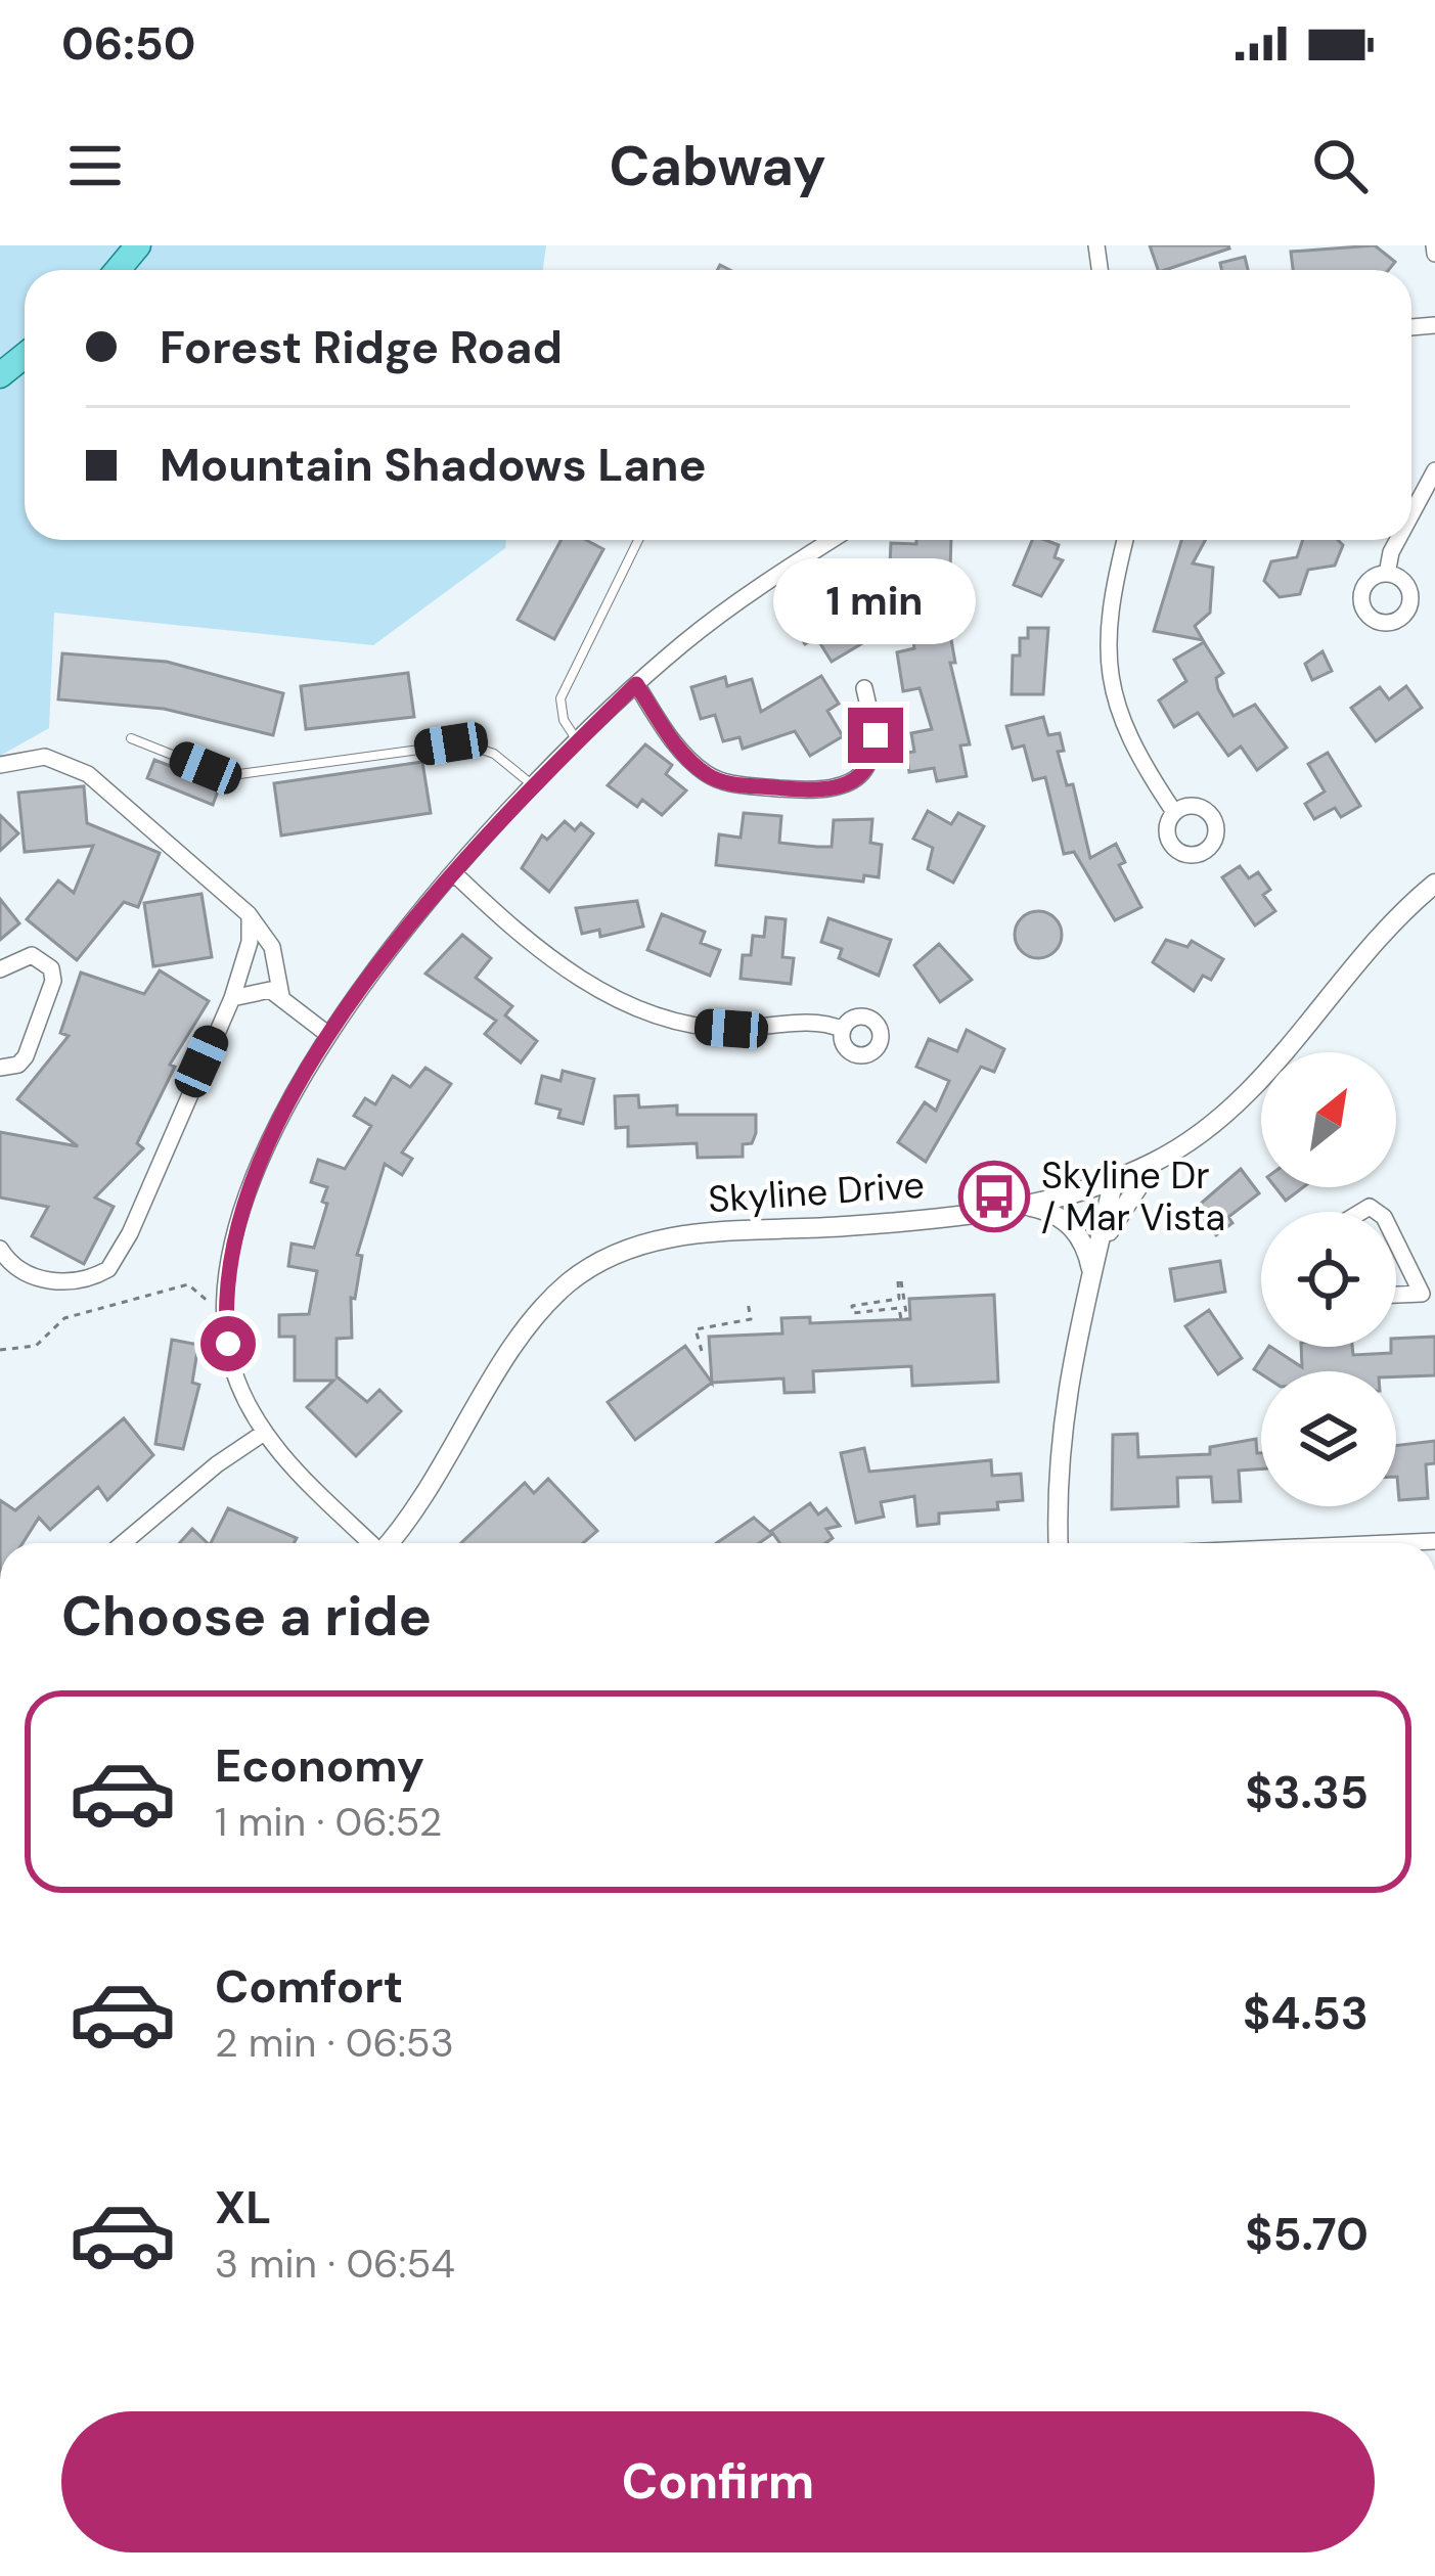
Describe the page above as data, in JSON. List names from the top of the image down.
{
  "streets": {
    "street": ["Skyline Drive"]
  },
  "places": {
    "bus stop": ["Skyline Dr / Mar Vista"]
  },
  "north": "top right",
  "page": {
    "status": "06:50",
    "header": "Cabway",
    "banner": ["Forest Ridge Road", "Mountain Shadows Lane"],
    "bubble": "1 min",
    "heading": "Choose a ride",
    "list": [
      {
        "name": "Economy",
        "note": "1 min · 06:52",
        "value": "$3.35"
      },
      {
        "name": "Comfort",
        "note": "2 min · 06:53",
        "value": "$4.53"
      },
      {
        "name": "XL",
        "note": "3 min · 06:54",
        "value": "$5.70"
      }
    ],
    "buttons": "Confirm"
  }
}
